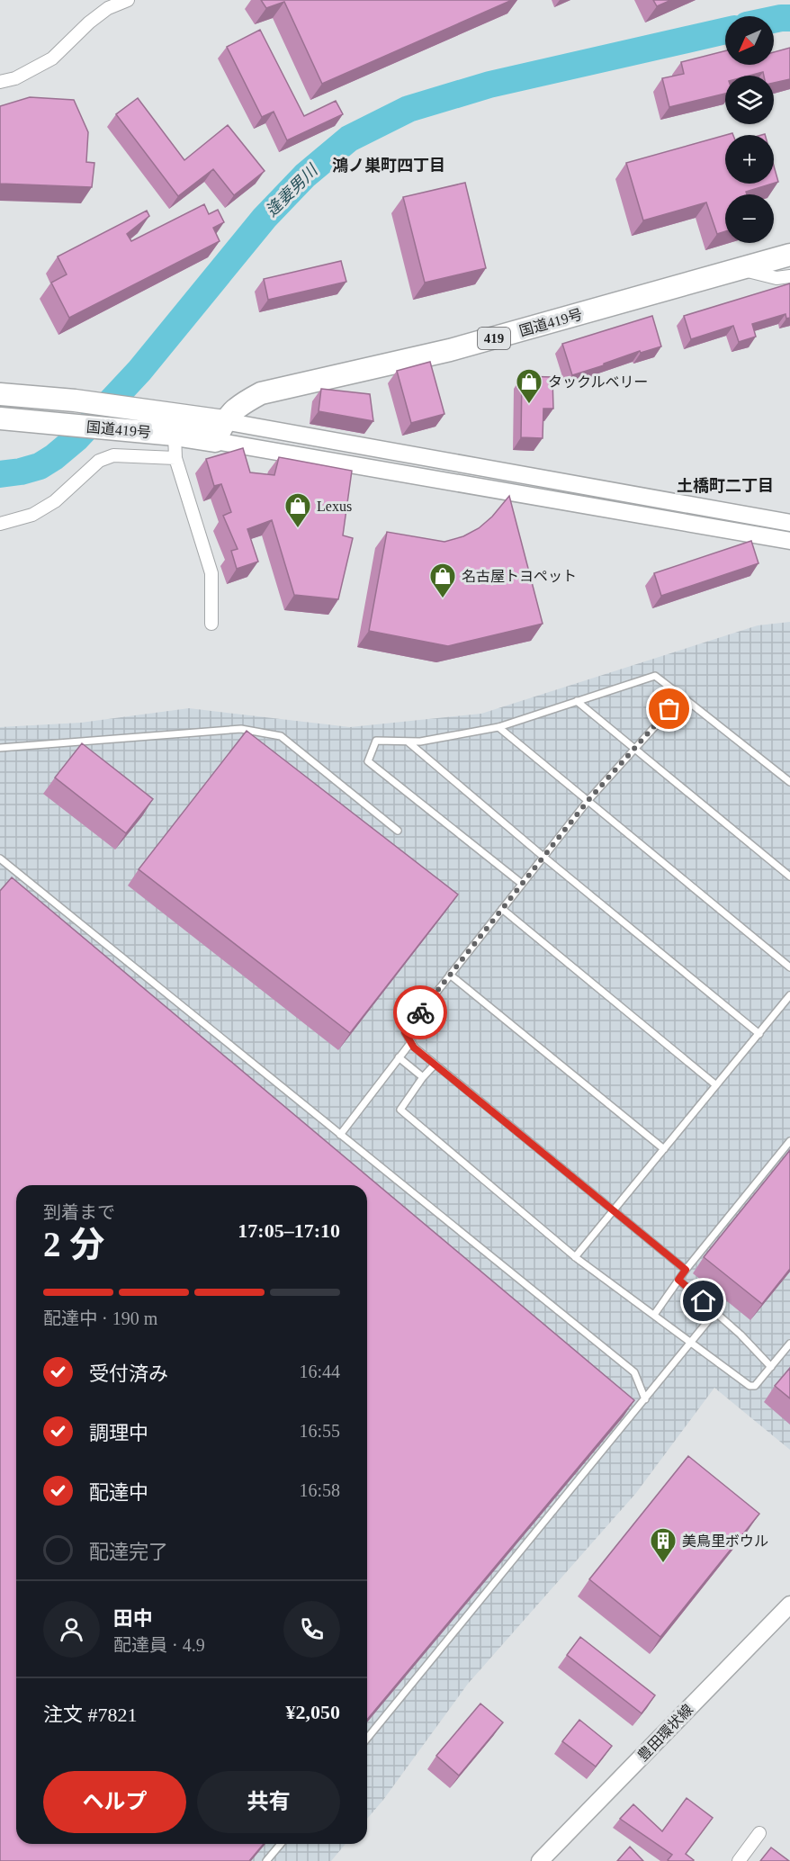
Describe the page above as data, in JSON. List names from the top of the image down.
{
  "streets": {
    "highway": ["国道419号", "419"],
    "street": ["豊田環状線"]
  },
  "districts": ["鴻ノ巣町四丁目", "土橋町二丁目"],
  "water": ["逢妻男川"],
  "places": {
    "shop": ["タックルベリー", "Lexus", "名古屋トヨペット"],
    "building": ["美鳥里ボウル"]
  },
  "north": "bottom left",
  "page": {
    "map_buttons": ["+", "−"],
    "heading": ["2 分", "到着まで", "17:05–17:10"],
    "panel": [
      "田中",
      "配達員 · 4.9",
      "注文 #7821",
      "¥2,050"
    ],
    "bar": "配達中 · 190 m",
    "list": [
      ["受付済み", "16:44"],
      ["調理中", "16:55"],
      ["配達中", "16:58"],
      "配達完了"
    ],
    "buttons": ["ヘルプ", "共有"]
  }
}
